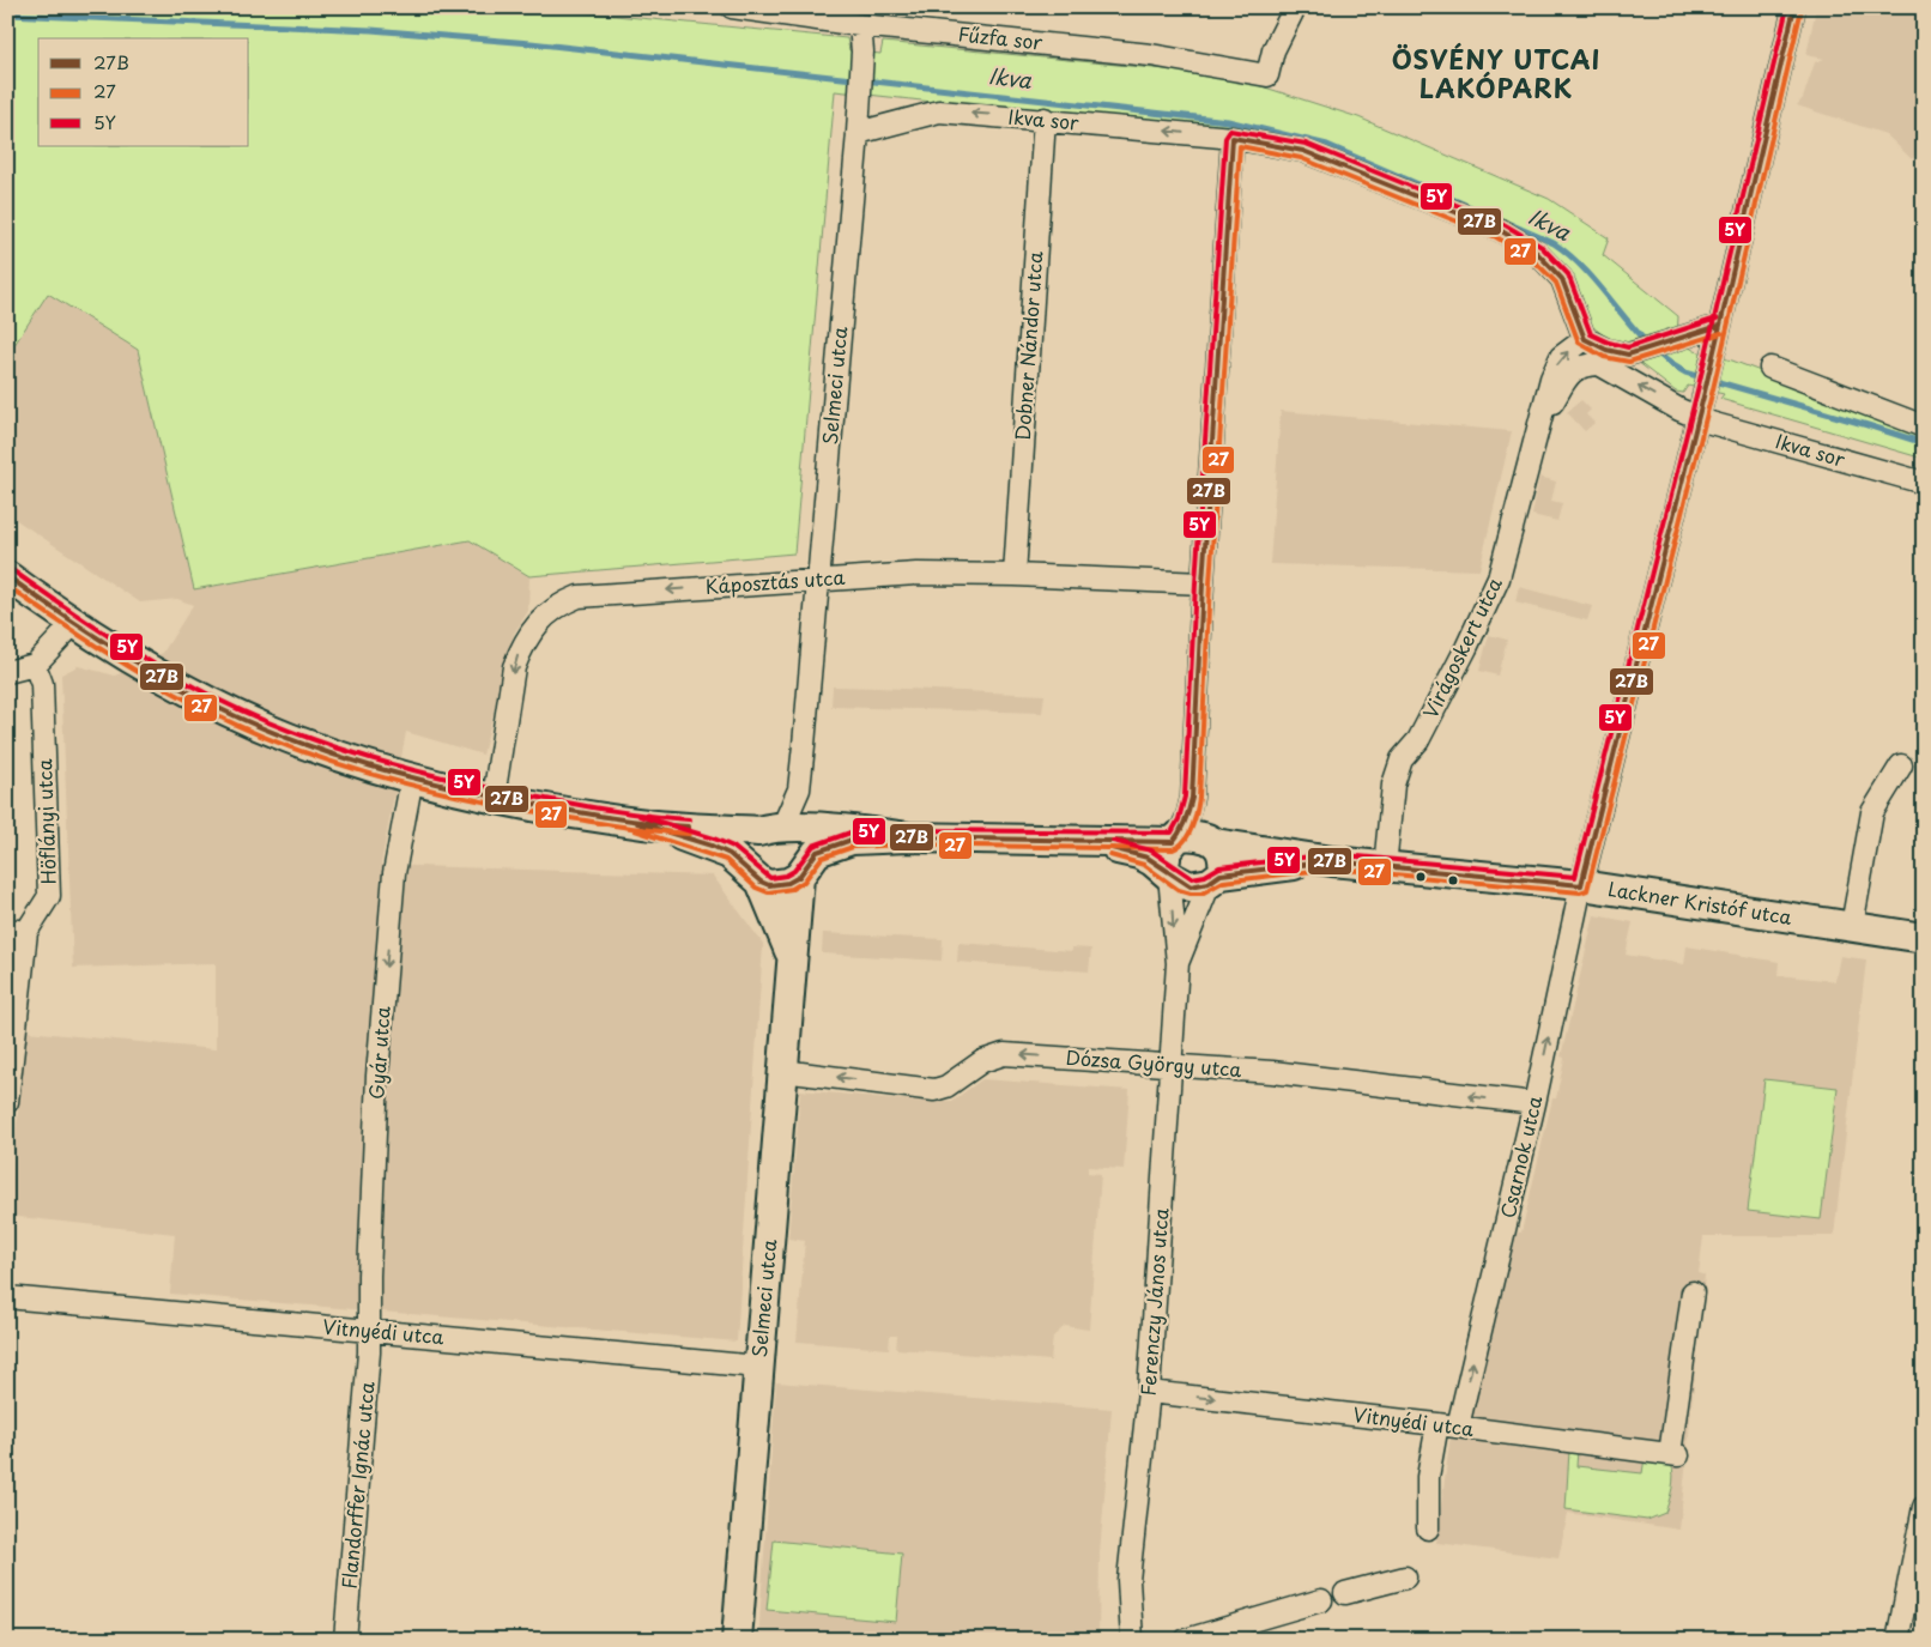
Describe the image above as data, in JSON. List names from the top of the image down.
{
  "streets": {
    "street": [
      "Fűzfa sor",
      "Ikva sor",
      "Dobner Nándor utca",
      "Selmeci utca",
      "Káposztás utca",
      "Virágoskert utca",
      "Höflányi utca",
      "Lackner Kristóf utca",
      "Gyár utca",
      "Dózsa György utca",
      "Csarnok utca",
      "Ferenczy János utca",
      "Vitnyédi utca",
      "Flandorffer Ignác utca"
    ]
  },
  "crossings": [
    ["Fűzfa sor", "Selmeci utca"],
    ["Ikva sor", "Dobner Nándor utca"],
    ["Ikva sor", "Selmeci utca"],
    ["Ikva sor", "Virágoskert utca"],
    ["Ikva sor", "Csarnok utca"],
    ["Dobner Nándor utca", "Káposztás utca"],
    ["Selmeci utca", "Káposztás utca"],
    ["Selmeci utca", "Lackner Kristóf utca"],
    ["Selmeci utca", "Dózsa György utca"],
    ["Selmeci utca", "Vitnyédi utca"],
    ["Káposztás utca", "Lackner Kristóf utca"],
    ["Virágoskert utca", "Lackner Kristóf utca"],
    ["Virágoskert utca", "Csarnok utca"],
    ["Lackner Kristóf utca", "Gyár utca"],
    ["Lackner Kristóf utca", "Csarnok utca"],
    ["Lackner Kristóf utca", "Ferenczy János utca"],
    ["Gyár utca", "Vitnyédi utca"],
    ["Gyár utca", "Flandorffer Ignác utca"],
    ["Dózsa György utca", "Csarnok utca"],
    ["Dózsa György utca", "Ferenczy János utca"],
    ["Csarnok utca", "Vitnyédi utca"],
    ["Ferenczy János utca", "Vitnyédi utca"],
    ["Vitnyédi utca", "Flandorffer Ignác utca"]
  ],
  "one_way": [
    "Ikva sor",
    "Káposztás utca",
    "Gyár utca",
    "Dózsa György utca",
    "Csarnok utca"
  ],
  "districts": ["ÖSVÉNY UTCAI LAKÓPARK"],
  "water": ["Ikva"],
  "lines": ["transit line 27B", "transit line 5Y", "transit line 27"],
  "legend": ["27B", "27", "5Y"]
}
